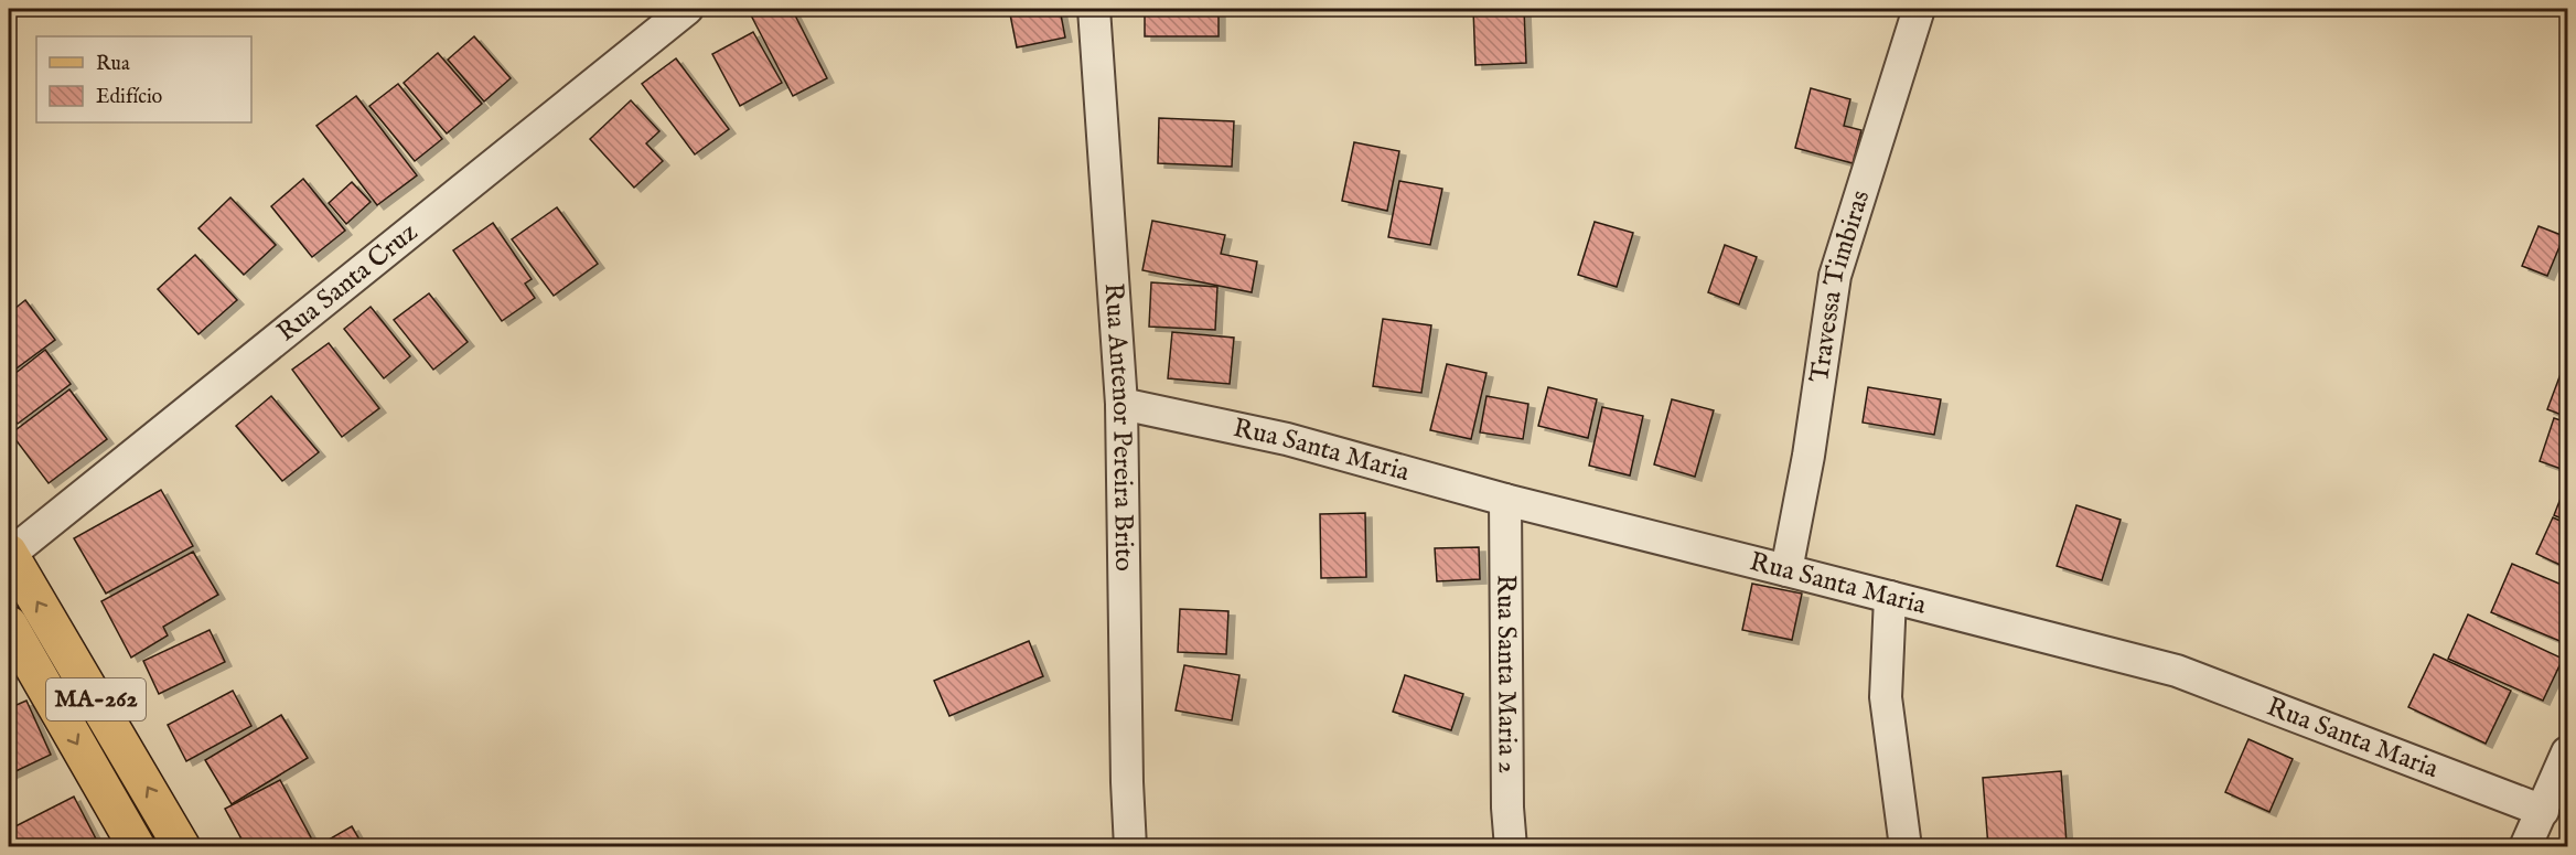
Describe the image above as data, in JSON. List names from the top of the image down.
{
  "streets": {
    "main road": ["MA-262"],
    "street": [
      "Rua Santa Cruz",
      "Travessa Timbiras",
      "Rua Antenor Pereira Brito",
      "Rua Santa Maria",
      "Rua Santa Maria 2"
    ]
  },
  "crossings": [
    ["Rua Santa Cruz", "MA-262"],
    ["Travessa Timbiras", "Rua Santa Maria"],
    ["Rua Antenor Pereira Brito", "Rua Santa Maria"],
    ["Rua Santa Maria", "Rua Santa Maria 2"]
  ],
  "legend": ["Rua", "Edifício"]
}
